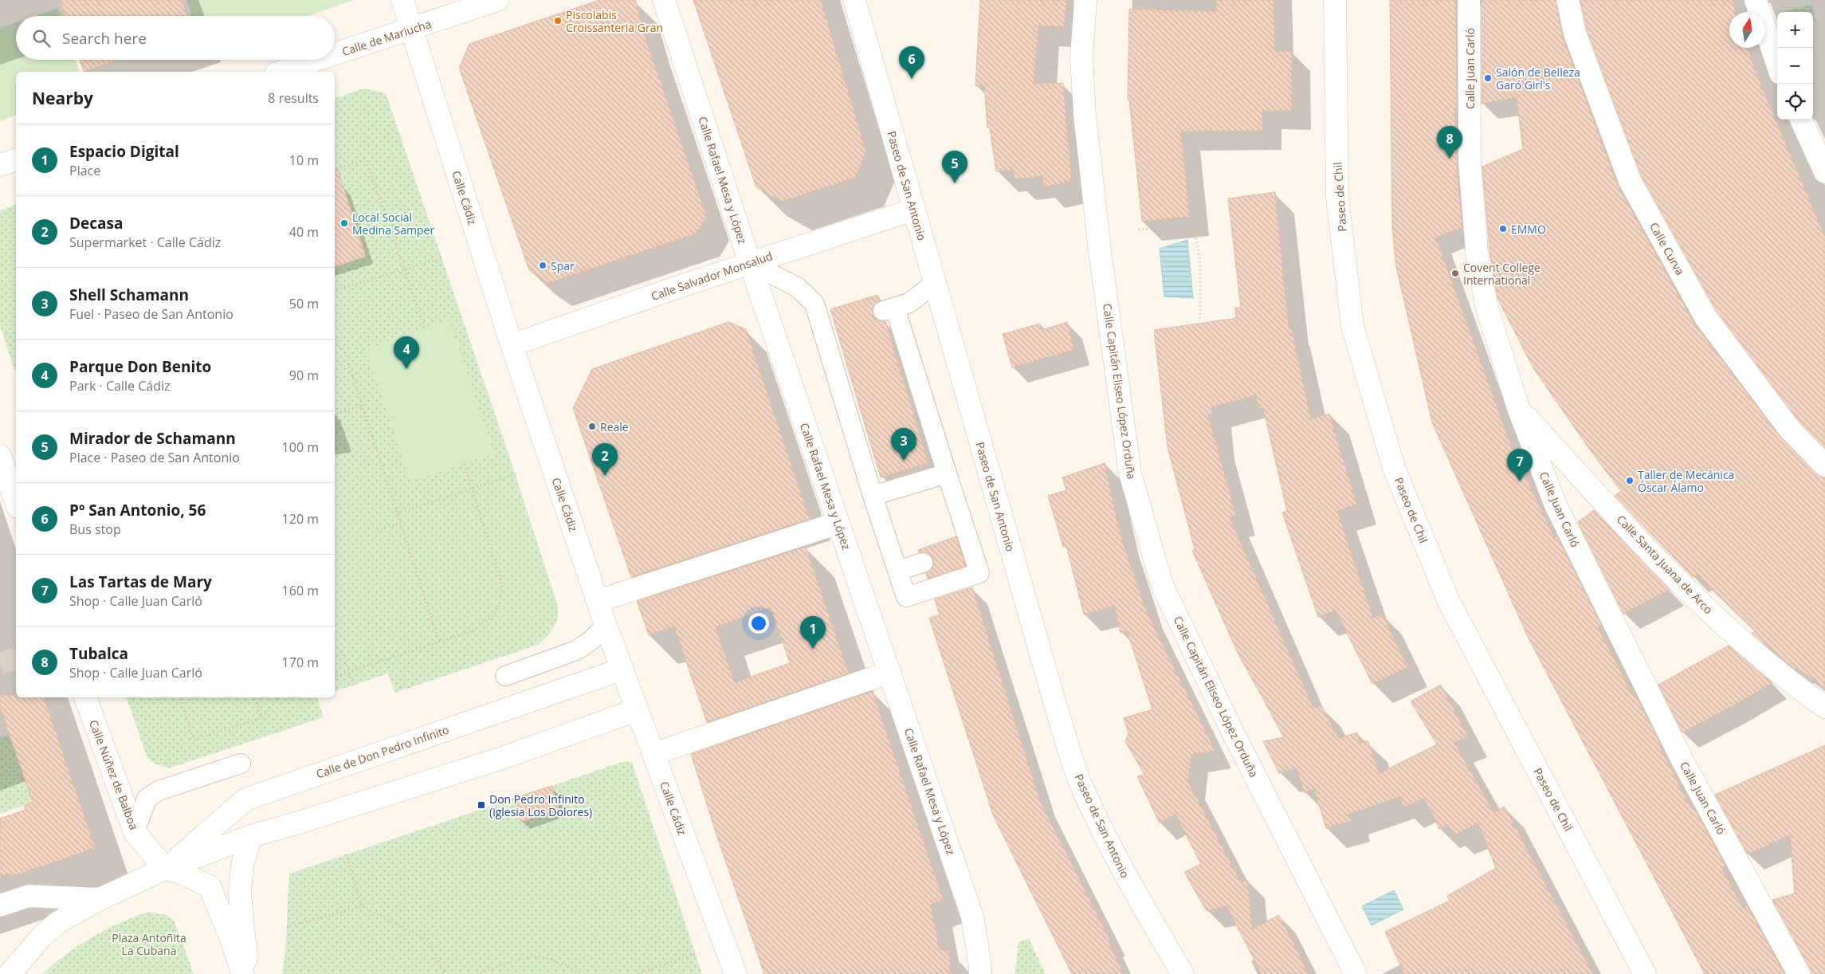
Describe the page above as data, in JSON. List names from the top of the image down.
{
  "streets": {
    "street": [
      "Calle de Mariucha",
      "Calle Juan Carló",
      "Calle Rafael Mesa y López",
      "Paseo de San Antonio",
      "Paseo de Chil",
      "Calle Cádiz",
      "Calle Curva",
      "Calle Salvador Monsalud",
      "Calle Capitán Eliseo López Orduña",
      "Calle Santa Juana de Arco",
      "Calle de Don Pedro Infinito",
      "Calle Núñez de Balboa"
    ]
  },
  "crossings": [
    ["Calle de Mariucha", "Calle Cádiz"],
    ["Calle Juan Carló", "Calle Santa Juana de Arco"],
    ["Calle Rafael Mesa y López", "Calle Salvador Monsalud"],
    ["Paseo de San Antonio", "Calle Salvador Monsalud"],
    ["Calle Cádiz", "Calle Salvador Monsalud"],
    ["Calle Cádiz", "Calle de Don Pedro Infinito"],
    ["Calle de Don Pedro Infinito", "Calle Núñez de Balboa"]
  ],
  "parks": ["Plaza Antoñita La Cubana"],
  "places": {
    "other": [
      "Piscolabis Croissanteria Gran",
      "Salón de Belleza Garó Girl's",
      "Local Social Medina Samper",
      "EMMO",
      "Spar",
      "Covent College International",
      "Reale",
      "Taller de Mecánica Óscar Álamo"
    ],
    "transit": ["Don Pedro Infinito (iglesia Los Dolores)"]
  },
  "north": "top",
  "page": {
    "map_buttons": ["+", "−"],
    "search": "Search here",
    "pins": [
      "6",
      "8",
      "5",
      "4",
      "3",
      "2",
      "7",
      "1"
    ],
    "heading": ["Nearby", "8 results"],
    "list": [
      {
        "mark": "1",
        "name": "Espacio Digital",
        "note": "Place",
        "value": "10 m"
      },
      {
        "mark": "2",
        "name": "Decasa",
        "note": "Supermarket · Calle Cádiz",
        "value": "40 m"
      },
      {
        "mark": "3",
        "name": "Shell Schamann",
        "note": "Fuel · Paseo de San Antonio",
        "value": "50 m"
      },
      {
        "mark": "4",
        "name": "Parque Don Benito",
        "note": "Park · Calle Cádiz",
        "value": "90 m"
      },
      {
        "mark": "5",
        "name": "Mirador de Schamann",
        "note": "Place · Paseo de San Antonio",
        "value": "100 m"
      },
      {
        "mark": "6",
        "name": "Pº San Antonio, 56",
        "note": "Bus stop",
        "value": "120 m"
      },
      {
        "mark": "7",
        "name": "Las Tartas de Mary",
        "note": "Shop · Calle Juan Carló",
        "value": "160 m"
      },
      {
        "mark": "8",
        "name": "Tubalca",
        "note": "Shop · Calle Juan Carló",
        "value": "170 m"
      }
    ]
  }
}
